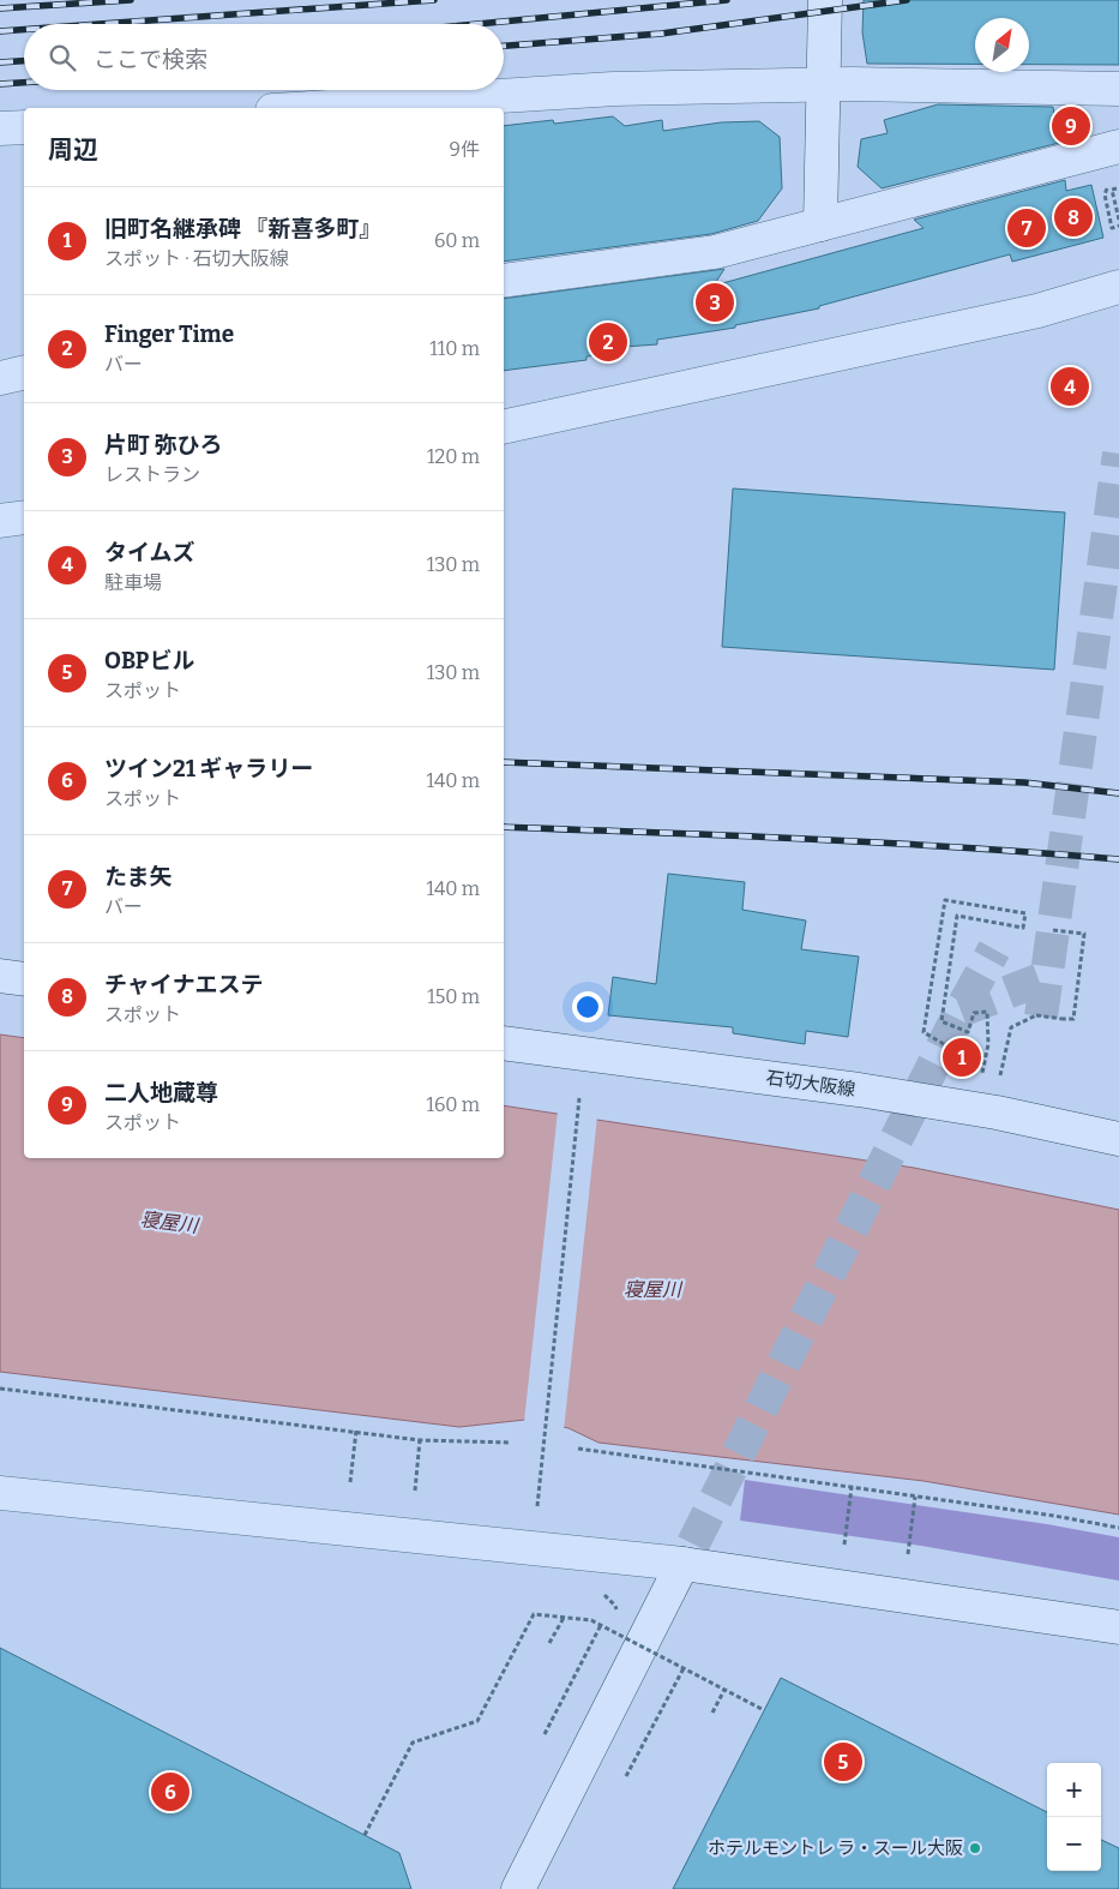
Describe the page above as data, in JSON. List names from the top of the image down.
{
  "streets": {
    "street": ["石切大阪線"]
  },
  "water": ["寝屋川"],
  "places": ["ホテルモントレ ラ・スール大阪"],
  "north": "top right",
  "page": {
    "search": "ここで検索",
    "pins": [
      "9",
      "8",
      "7",
      "3",
      "2",
      "4",
      "1",
      "5",
      "6"
    ],
    "heading": ["周辺", "9件"],
    "list": [
      {
        "mark": "1",
        "name": "旧町名継承碑 『新喜多町』",
        "note": "スポット · 石切大阪線",
        "value": "60 m"
      },
      {
        "mark": "2",
        "name": "Finger Time",
        "note": "バー",
        "value": "110 m"
      },
      {
        "mark": "3",
        "name": "片町 弥ひろ",
        "note": "レストラン",
        "value": "120 m"
      },
      {
        "mark": "4",
        "name": "タイムズ",
        "note": "駐車場",
        "value": "130 m"
      },
      {
        "mark": "5",
        "name": "OBPビル",
        "note": "スポット",
        "value": "130 m"
      },
      {
        "mark": "6",
        "name": "ツイン21 ギャラリー",
        "note": "スポット",
        "value": "140 m"
      },
      {
        "mark": "7",
        "name": "たま矢",
        "note": "バー",
        "value": "140 m"
      },
      {
        "mark": "8",
        "name": "チャイナエステ",
        "note": "スポット",
        "value": "150 m"
      },
      {
        "mark": "9",
        "name": "二人地蔵尊",
        "note": "スポット",
        "value": "160 m"
      }
    ],
    "map_buttons": ["+", "−"]
  }
}
